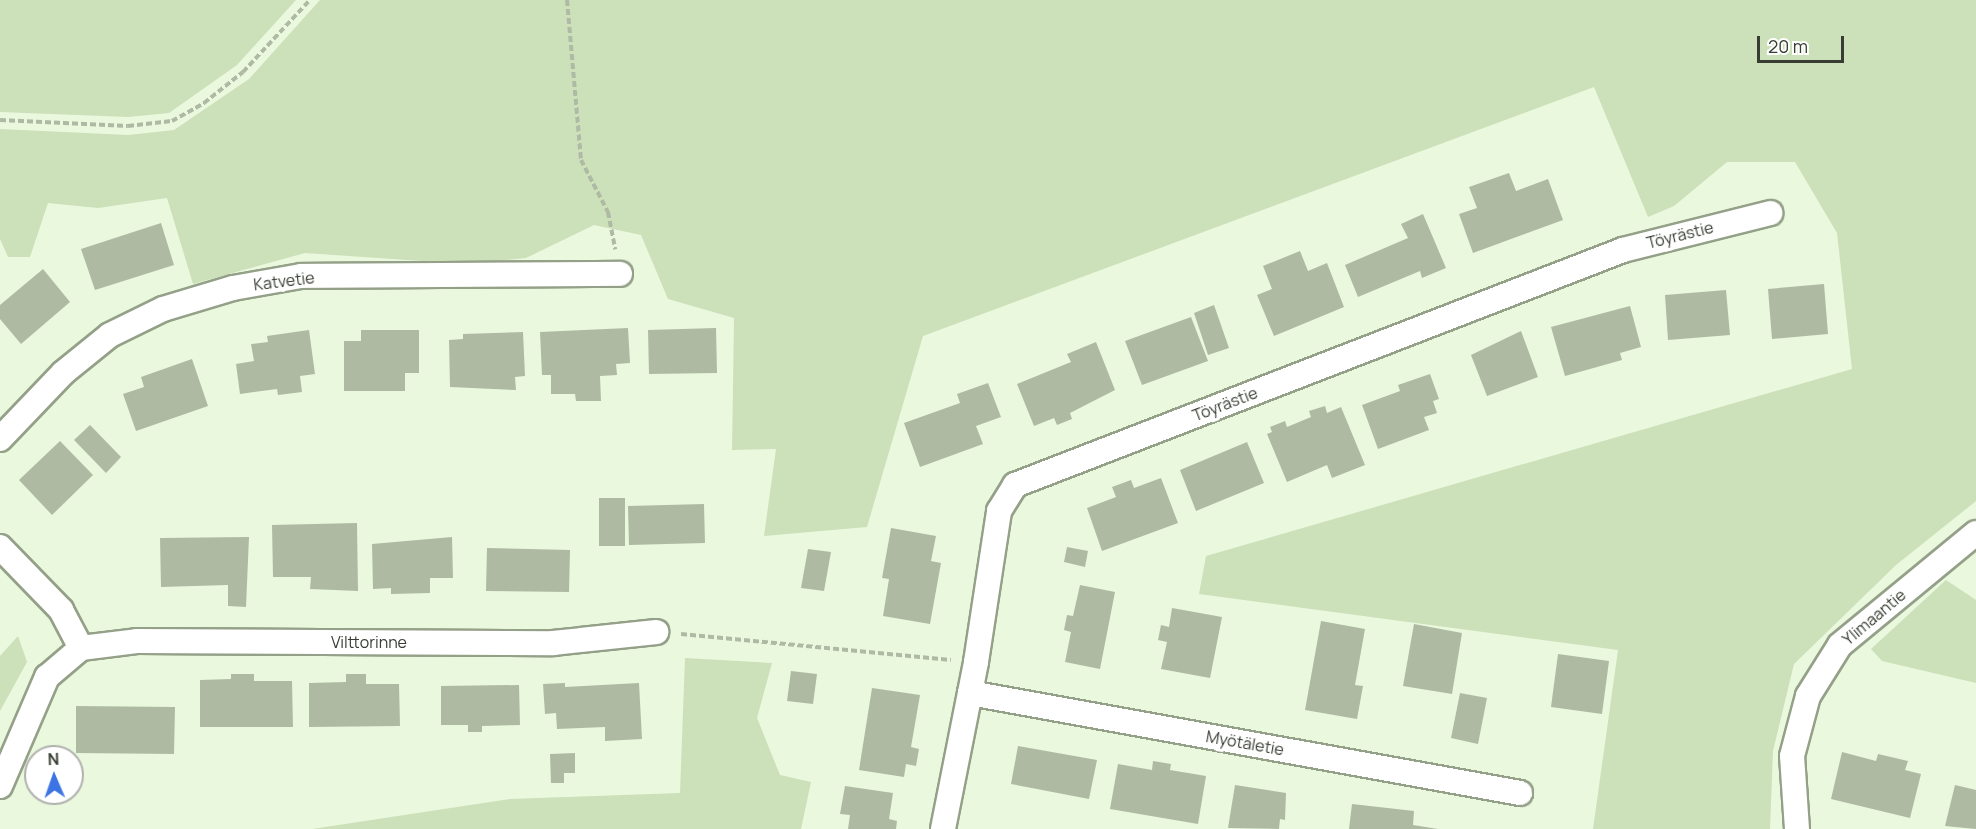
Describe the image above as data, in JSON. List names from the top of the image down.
{
  "streets": {
    "street": [
      "Töyrästie",
      "Katvetie",
      "Ylimaantie",
      "Vilttorinne",
      "Myötäletie"
    ]
  },
  "crossings": [
    ["Töyrästie", "Myötäletie"]
  ],
  "scale_bar": "20 m",
  "north": "top"
}
